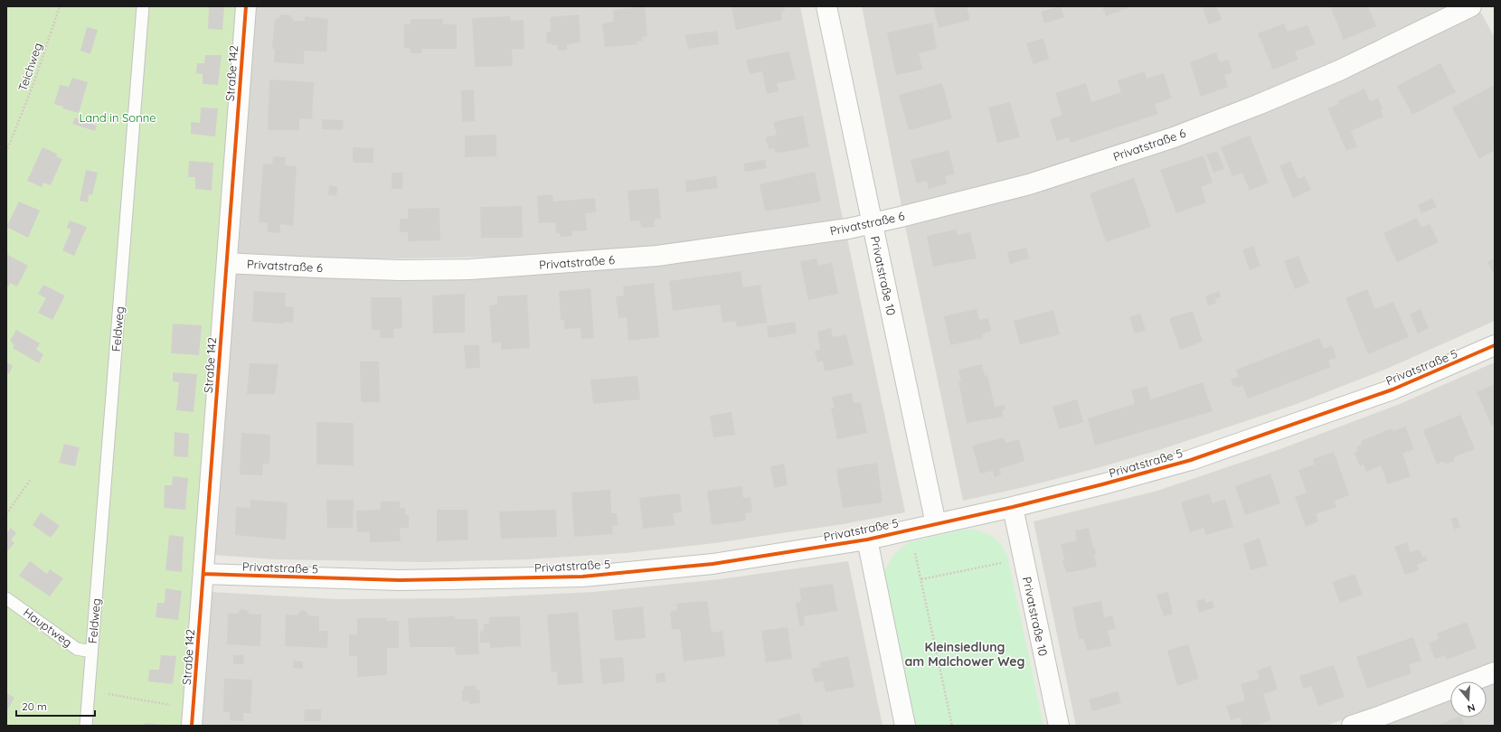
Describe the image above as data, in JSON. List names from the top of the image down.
{
  "streets": {
    "street": [
      "Straße 142",
      "Privatstraße 6",
      "Privatstraße 10",
      "Privatstraße 5"
    ],
    "lane": ["Feldweg", "Hauptweg"],
    "path": ["Teichweg"]
  },
  "crossings": [
    ["Straße 142", "Privatstraße 6"],
    ["Straße 142", "Privatstraße 5"],
    ["Privatstraße 6", "Privatstraße 10"],
    ["Privatstraße 10", "Privatstraße 5"],
    ["Feldweg", "Hauptweg"]
  ],
  "districts": ["Kleinsiedlung am Malchower Weg"],
  "parks": ["Land in Sonne"],
  "scale_bar": "20 m",
  "north": "bottom"
}
